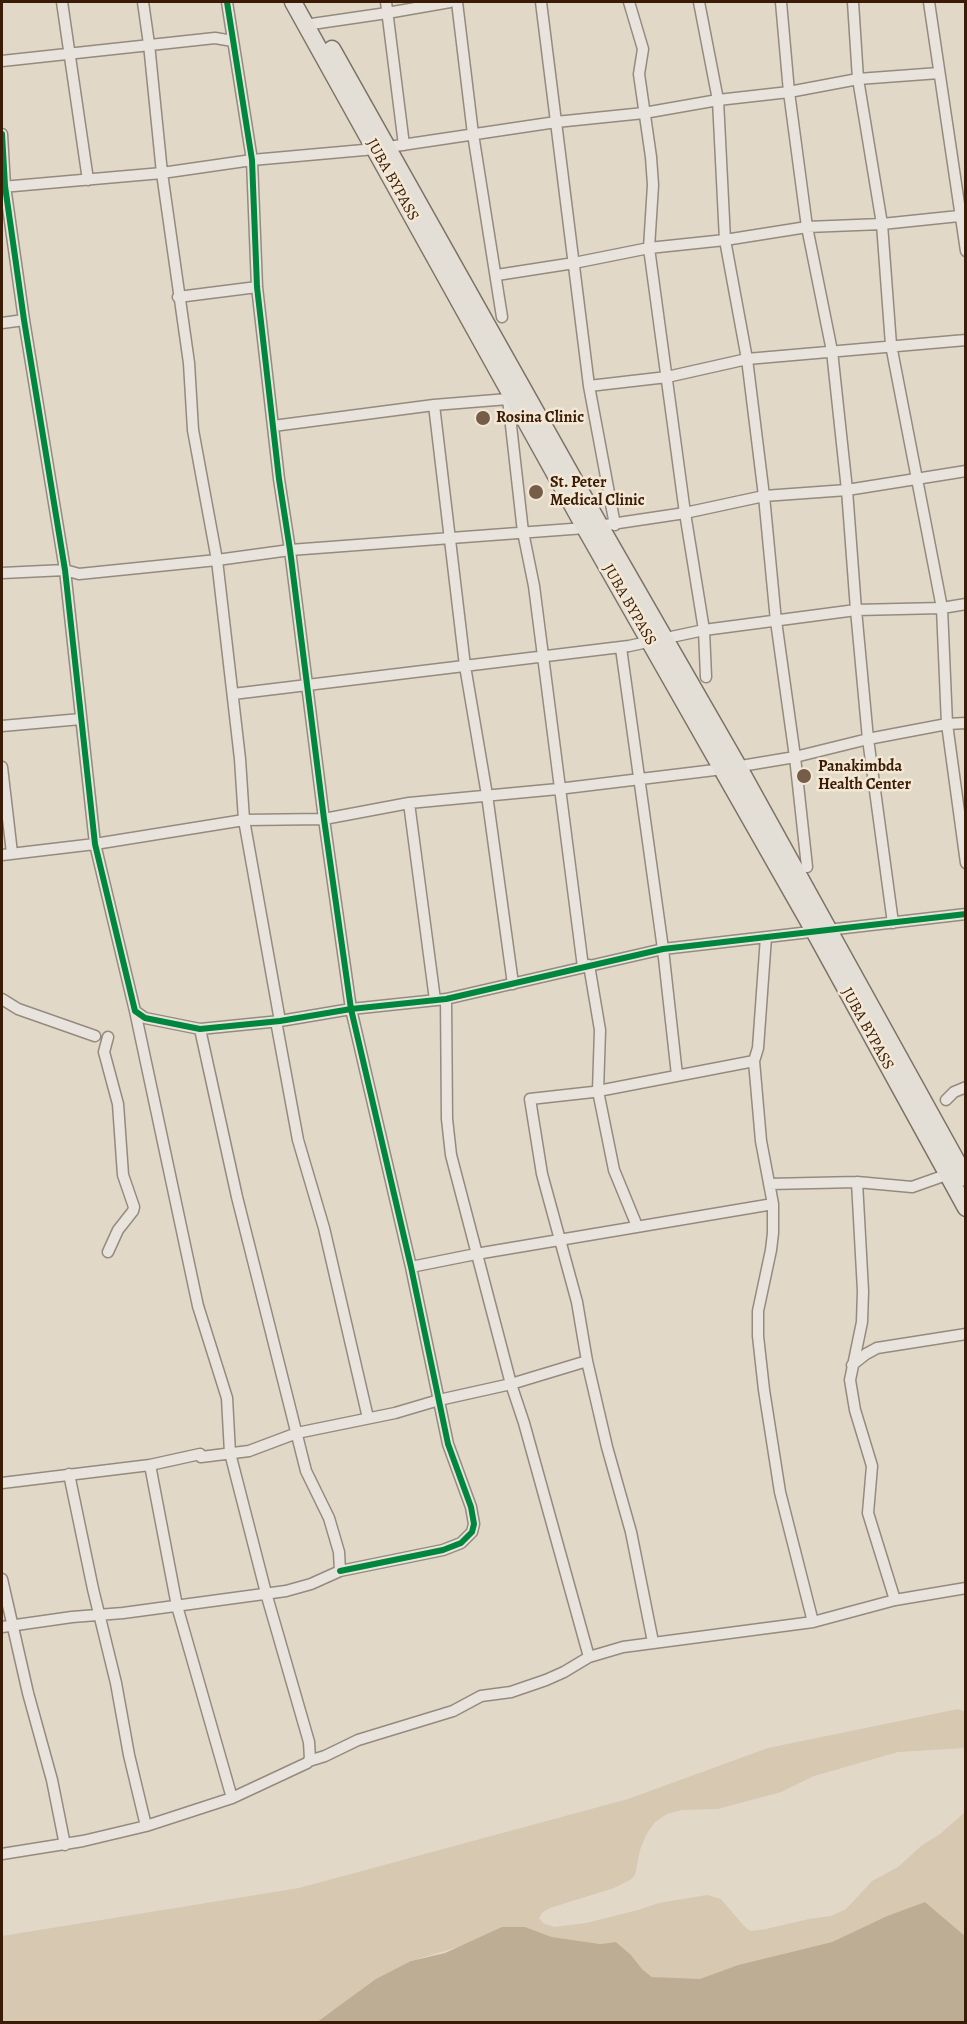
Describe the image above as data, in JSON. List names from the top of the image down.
{
  "streets": {
    "main road": ["JUBA BYPASS"]
  },
  "places": ["Rosina Clinic", "St. Peter Medical Clinic", "Panakimbda Health Center"]
}
